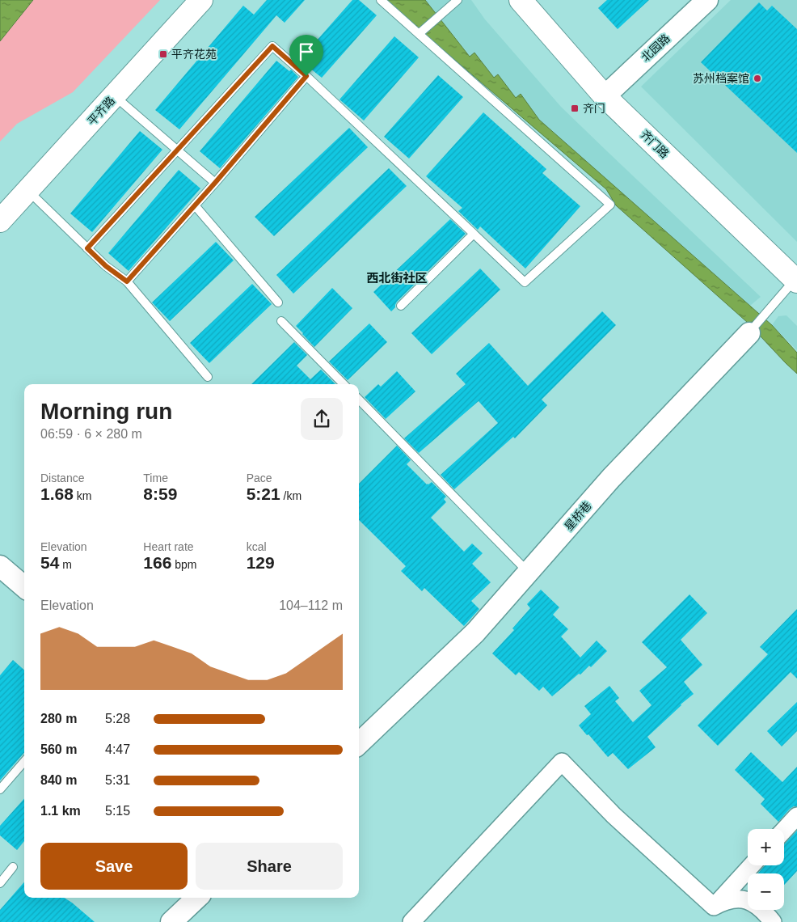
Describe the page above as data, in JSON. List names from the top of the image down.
{
  "streets": {
    "main road": ["平齐路", "齐门路"],
    "street": ["北园路", "星桥巷"]
  },
  "crossings": [
    ["北园路", "齐门路"],
    ["齐门路", "星桥巷"]
  ],
  "districts": ["西北街社区"],
  "places": {
    "transit": ["平齐花苑", "齐门"],
    "other": ["苏州档案馆"]
  },
  "page": {
    "heading": ["Morning run", "06:59 · 6 × 280 m"],
    "stats": [
      ["Distance", "1.68 km"],
      ["Time", "8:59"],
      ["Pace", "5:21 /km"],
      ["Elevation", "54 m"],
      ["Heart rate", "166 bpm"],
      ["kcal", "129"]
    ],
    "chart": ["Elevation", "104–112 m"],
    "list": [
      {
        "name": "280 m",
        "note": "5:28"
      },
      {
        "name": "560 m",
        "note": "4:47"
      },
      {
        "name": "840 m",
        "note": "5:31"
      },
      {
        "name": "1.1 km",
        "note": "5:15"
      }
    ],
    "map_buttons": ["+", "−"],
    "buttons": ["Save", "Share"]
  }
}
